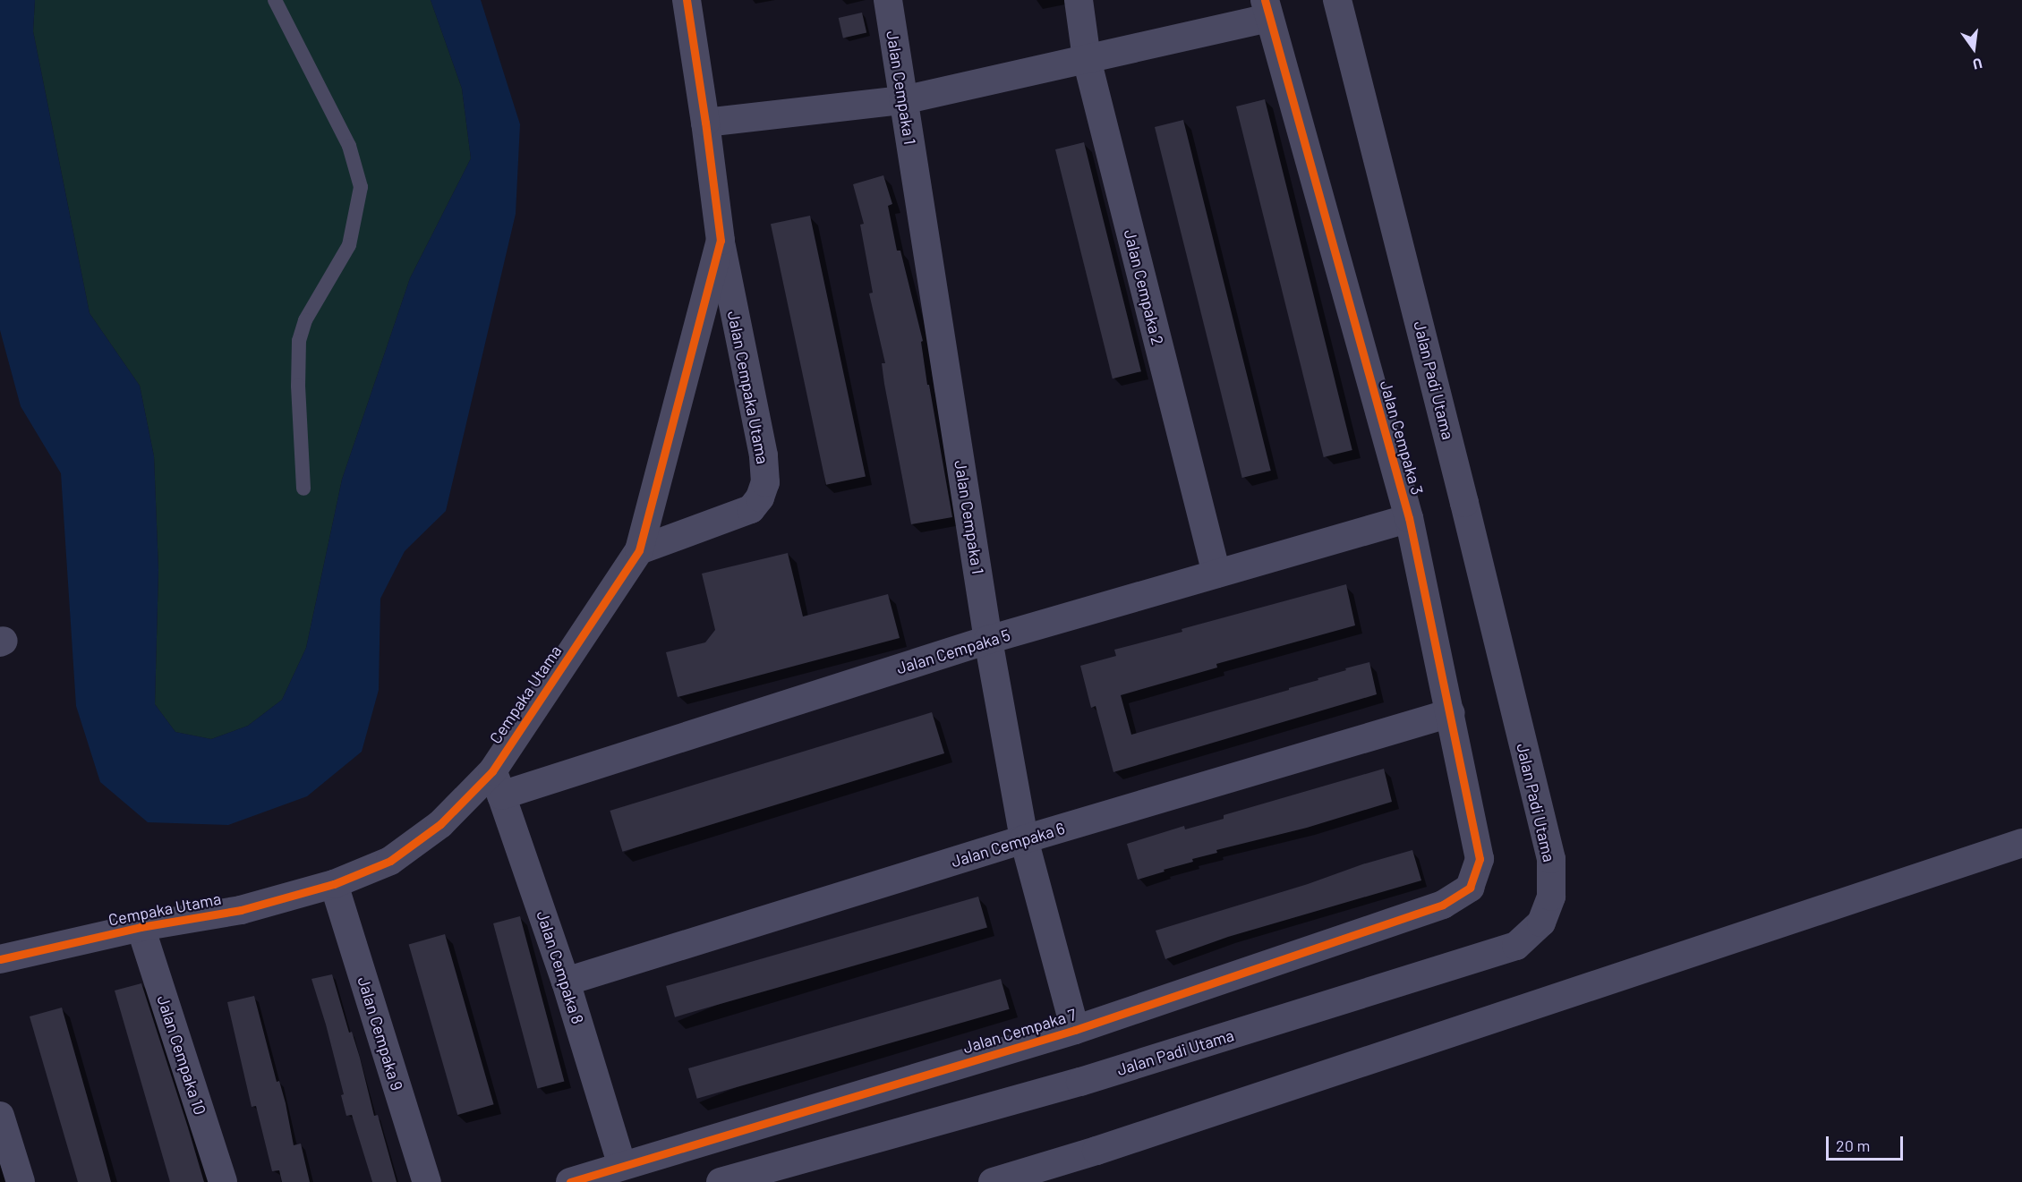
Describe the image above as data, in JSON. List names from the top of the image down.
{
  "streets": {
    "street": [
      "Jalan Cempaka 1",
      "Jalan Cempaka 2",
      "Jalan Padi Utama",
      "Jalan Cempaka Utama",
      "Jalan Cempaka 3",
      "Jalan Cempaka 5",
      "Cempaka Utama",
      "Jalan Cempaka 6",
      "Jalan Cempaka 8",
      "Jalan Cempaka 7",
      "Jalan Cempaka 9",
      "Jalan Cempaka 10"
    ]
  },
  "crossings": [
    ["Jalan Cempaka 1", "Jalan Cempaka 5"],
    ["Jalan Cempaka 1", "Jalan Cempaka 6"],
    ["Jalan Cempaka 1", "Jalan Cempaka 7"],
    ["Jalan Cempaka 2", "Jalan Cempaka 5"],
    ["Jalan Cempaka Utama", "Cempaka Utama"],
    ["Jalan Cempaka 3", "Jalan Cempaka 5"],
    ["Jalan Cempaka 3", "Jalan Cempaka 6"],
    ["Jalan Cempaka 3", "Jalan Cempaka 7"],
    ["Jalan Cempaka 5", "Cempaka Utama"],
    ["Jalan Cempaka 5", "Jalan Cempaka 8"],
    ["Cempaka Utama", "Jalan Cempaka 8"],
    ["Cempaka Utama", "Jalan Cempaka 9"],
    ["Cempaka Utama", "Jalan Cempaka 10"],
    ["Jalan Cempaka 6", "Jalan Cempaka 8"],
    ["Jalan Cempaka 8", "Jalan Cempaka 7"]
  ],
  "scale_bar": "20 m",
  "north": "bottom"
}
